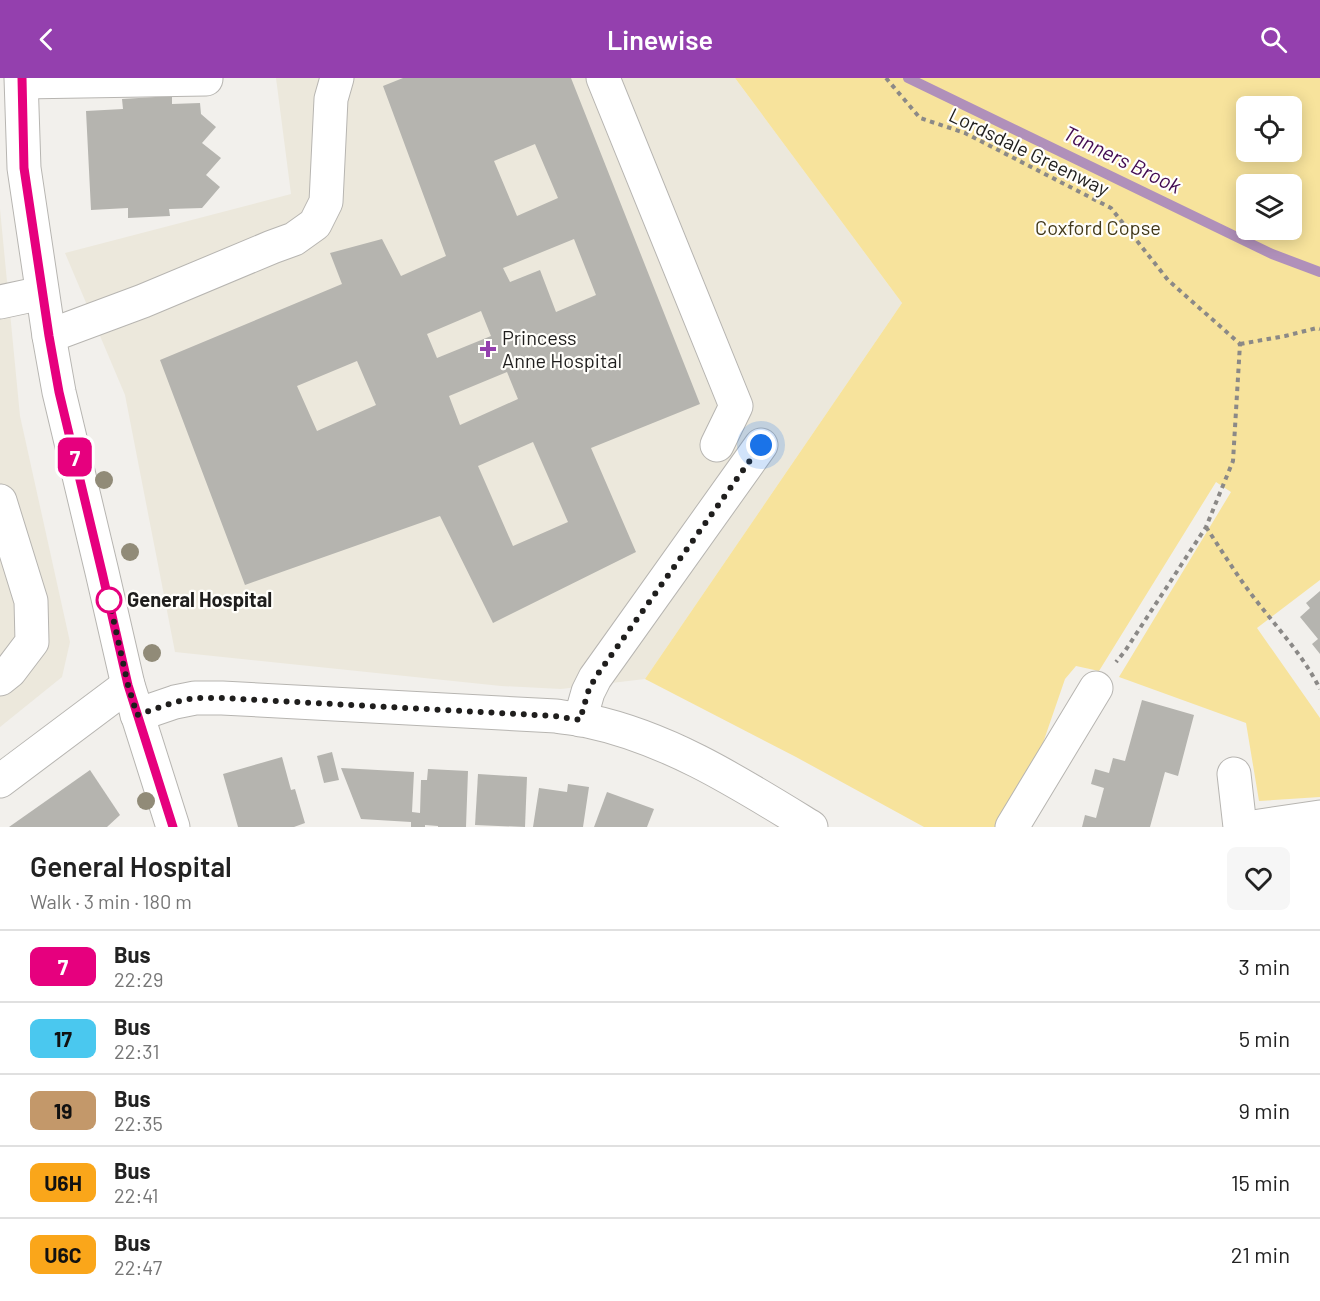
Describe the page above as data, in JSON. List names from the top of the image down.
{
  "streets": {
    "path": ["Lordsdale Greenway"]
  },
  "water": ["Tanners Brook"],
  "parks": ["Coxford Copse"],
  "places": {
    "health": ["Princess Anne Hospital"],
    "other": ["General Hospital"]
  },
  "lines": ["bus line 7"],
  "page": {
    "header": "Linewise",
    "on_map": "7",
    "heading": ["General Hospital", "Walk · 3 min · 180 m"],
    "list": [
      {
        "mark": "7",
        "name": "Bus",
        "note": "22:29",
        "value": "3 min"
      },
      {
        "mark": "17",
        "name": "Bus",
        "note": "22:31",
        "value": "5 min"
      },
      {
        "mark": "19",
        "name": "Bus",
        "note": "22:35",
        "value": "9 min"
      },
      {
        "mark": "U6H",
        "name": "Bus",
        "note": "22:41",
        "value": "15 min"
      },
      {
        "mark": "U6C",
        "name": "Bus",
        "note": "22:47",
        "value": "21 min"
      }
    ]
  }
}
